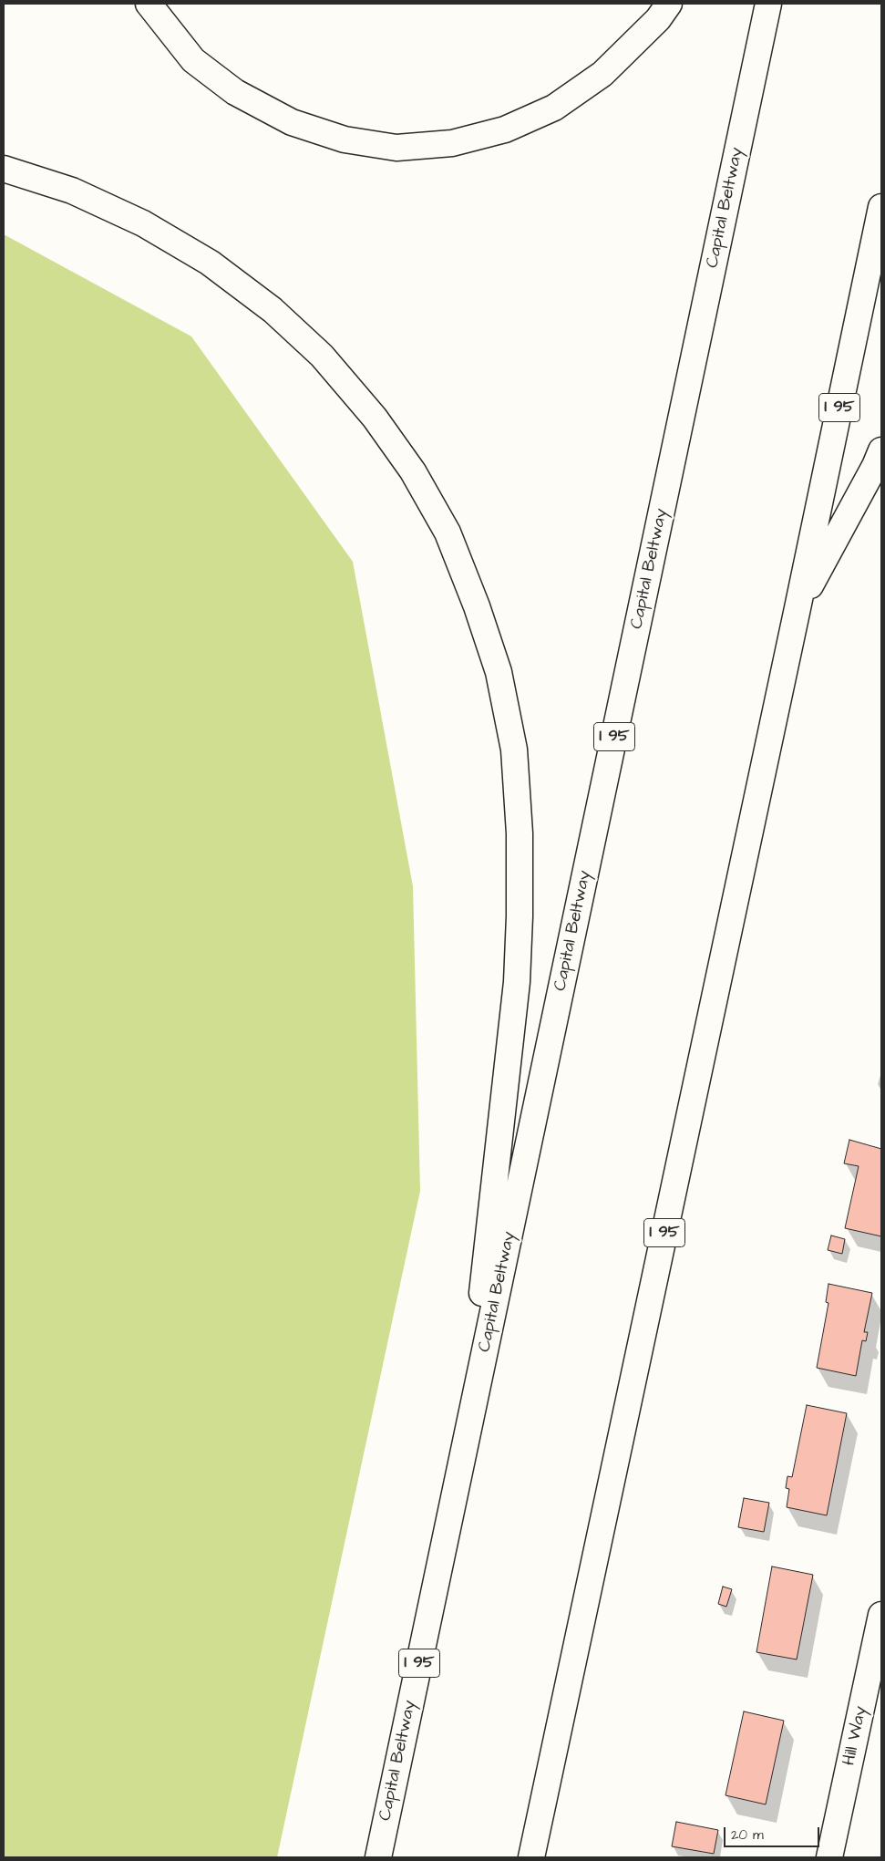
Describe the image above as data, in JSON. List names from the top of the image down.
{
  "streets": {
    "main road": ["Capital Beltway", "I 95", "Hill Way"]
  },
  "scale_bar": "20 m"
}
